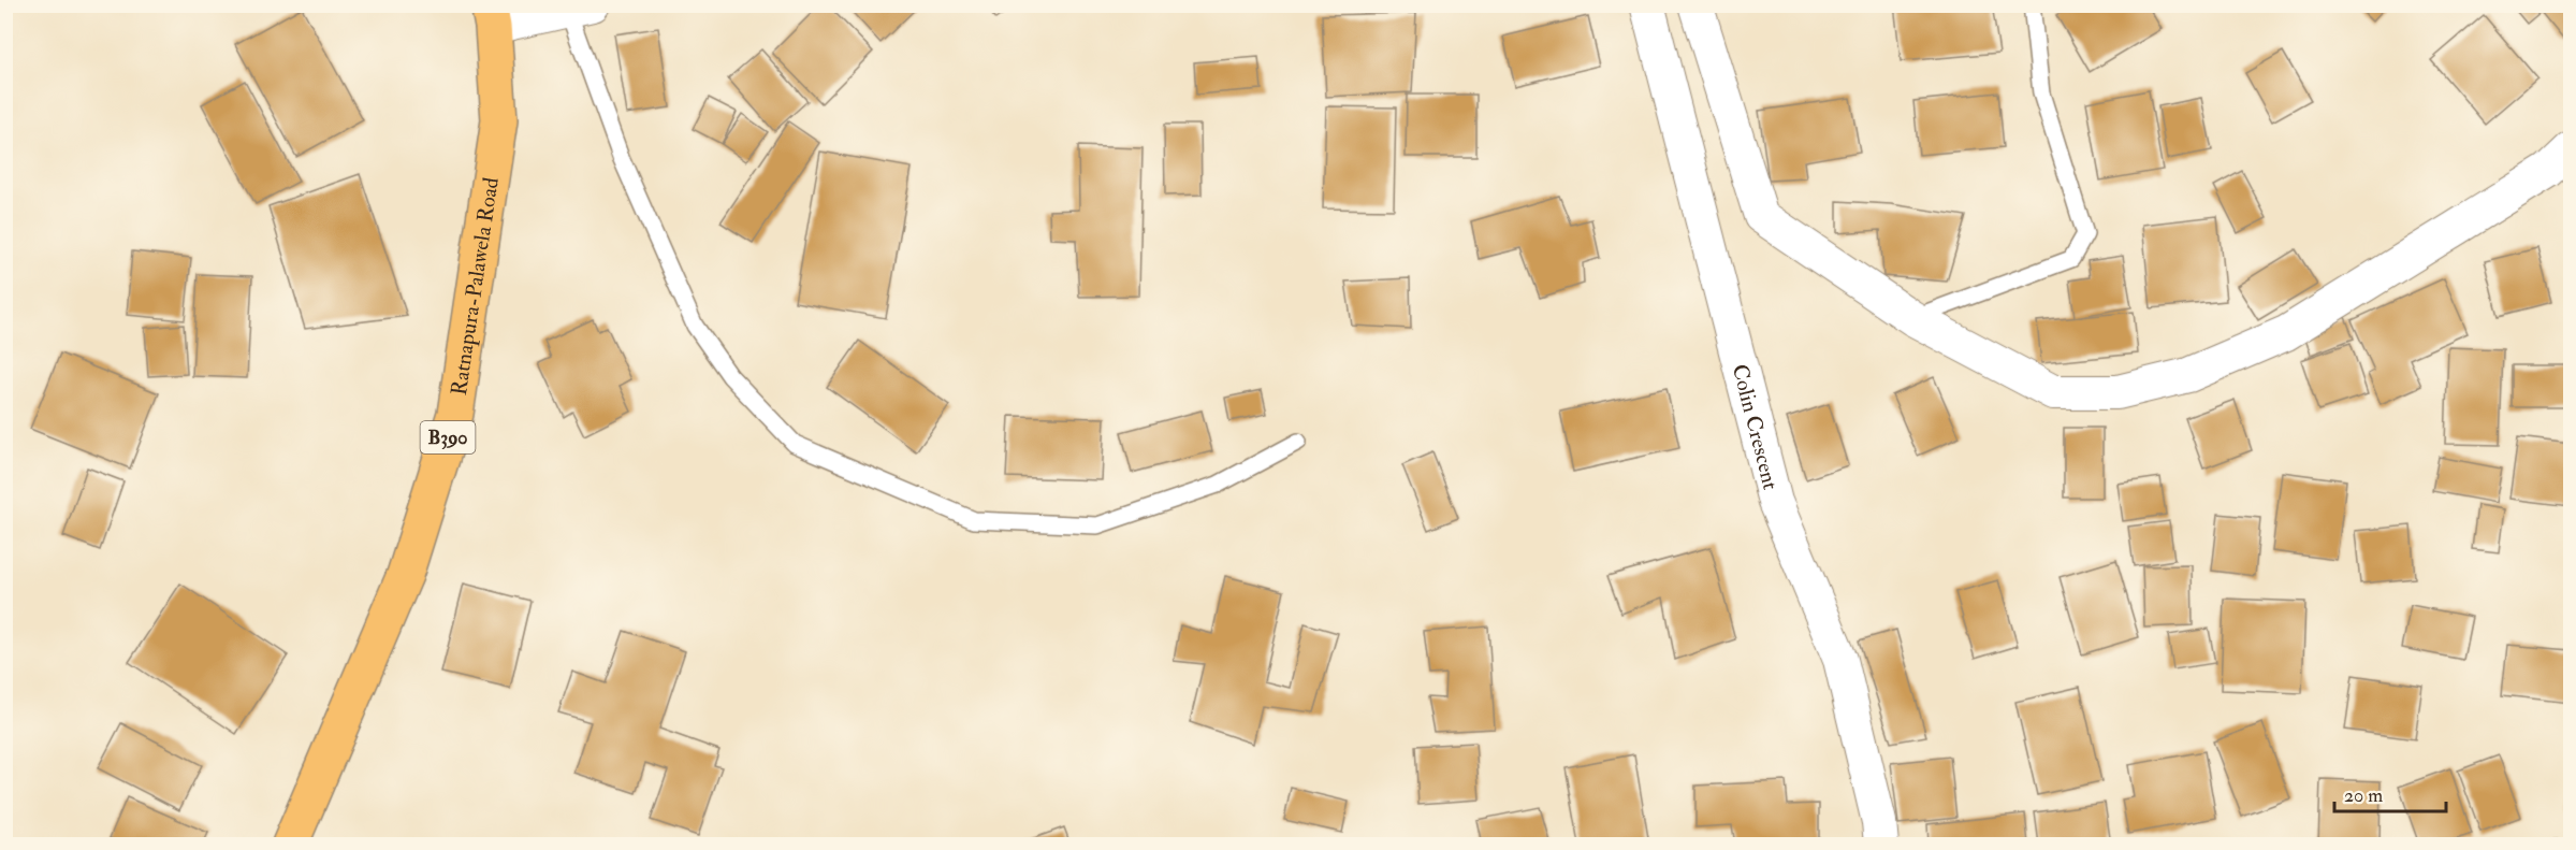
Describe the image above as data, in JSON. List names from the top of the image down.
{
  "streets": {
    "main road": ["Ratnapura-Palawela Road", "B390"],
    "street": ["Colin Crescent"]
  },
  "scale_bar": "20 m"
}
